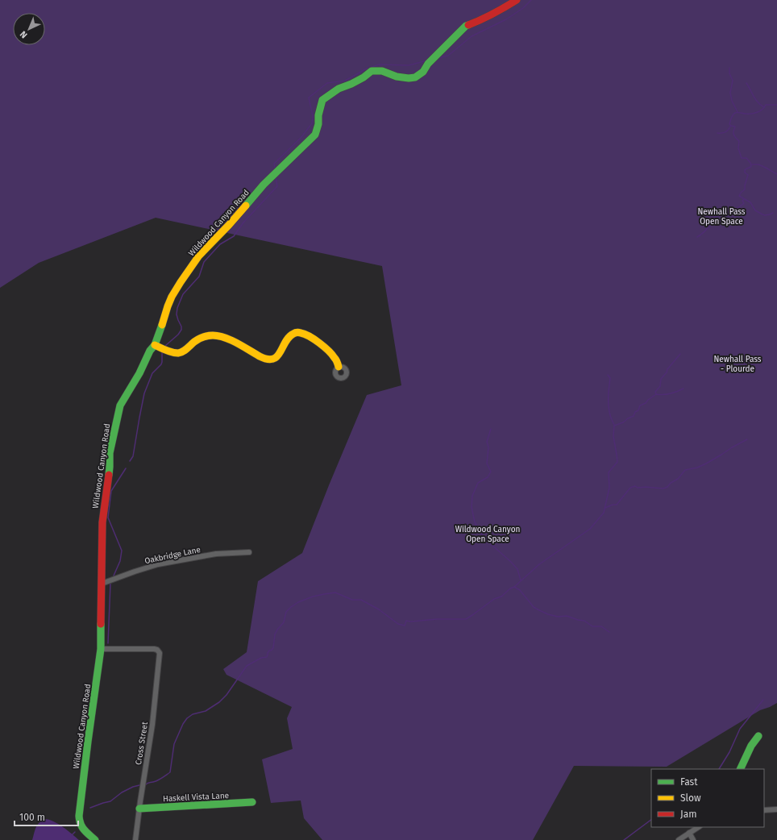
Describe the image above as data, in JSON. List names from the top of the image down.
{
  "streets": {
    "street": [
      "Wildwood Canyon Road",
      "Oakbridge Lane",
      "Cross Street",
      "Haskell Vista Lane"
    ]
  },
  "crossings": [
    ["Wildwood Canyon Road", "Oakbridge Lane"],
    ["Wildwood Canyon Road", "Cross Street"],
    ["Cross Street", "Haskell Vista Lane"]
  ],
  "parks": ["Newhall Pass Open Space", "Newhall Pass - Plourde", "Wildwood Canyon Open Space"],
  "legend": ["Fast", "Slow", "Jam"],
  "scale_bar": "100 m",
  "north": "bottom left"
}
